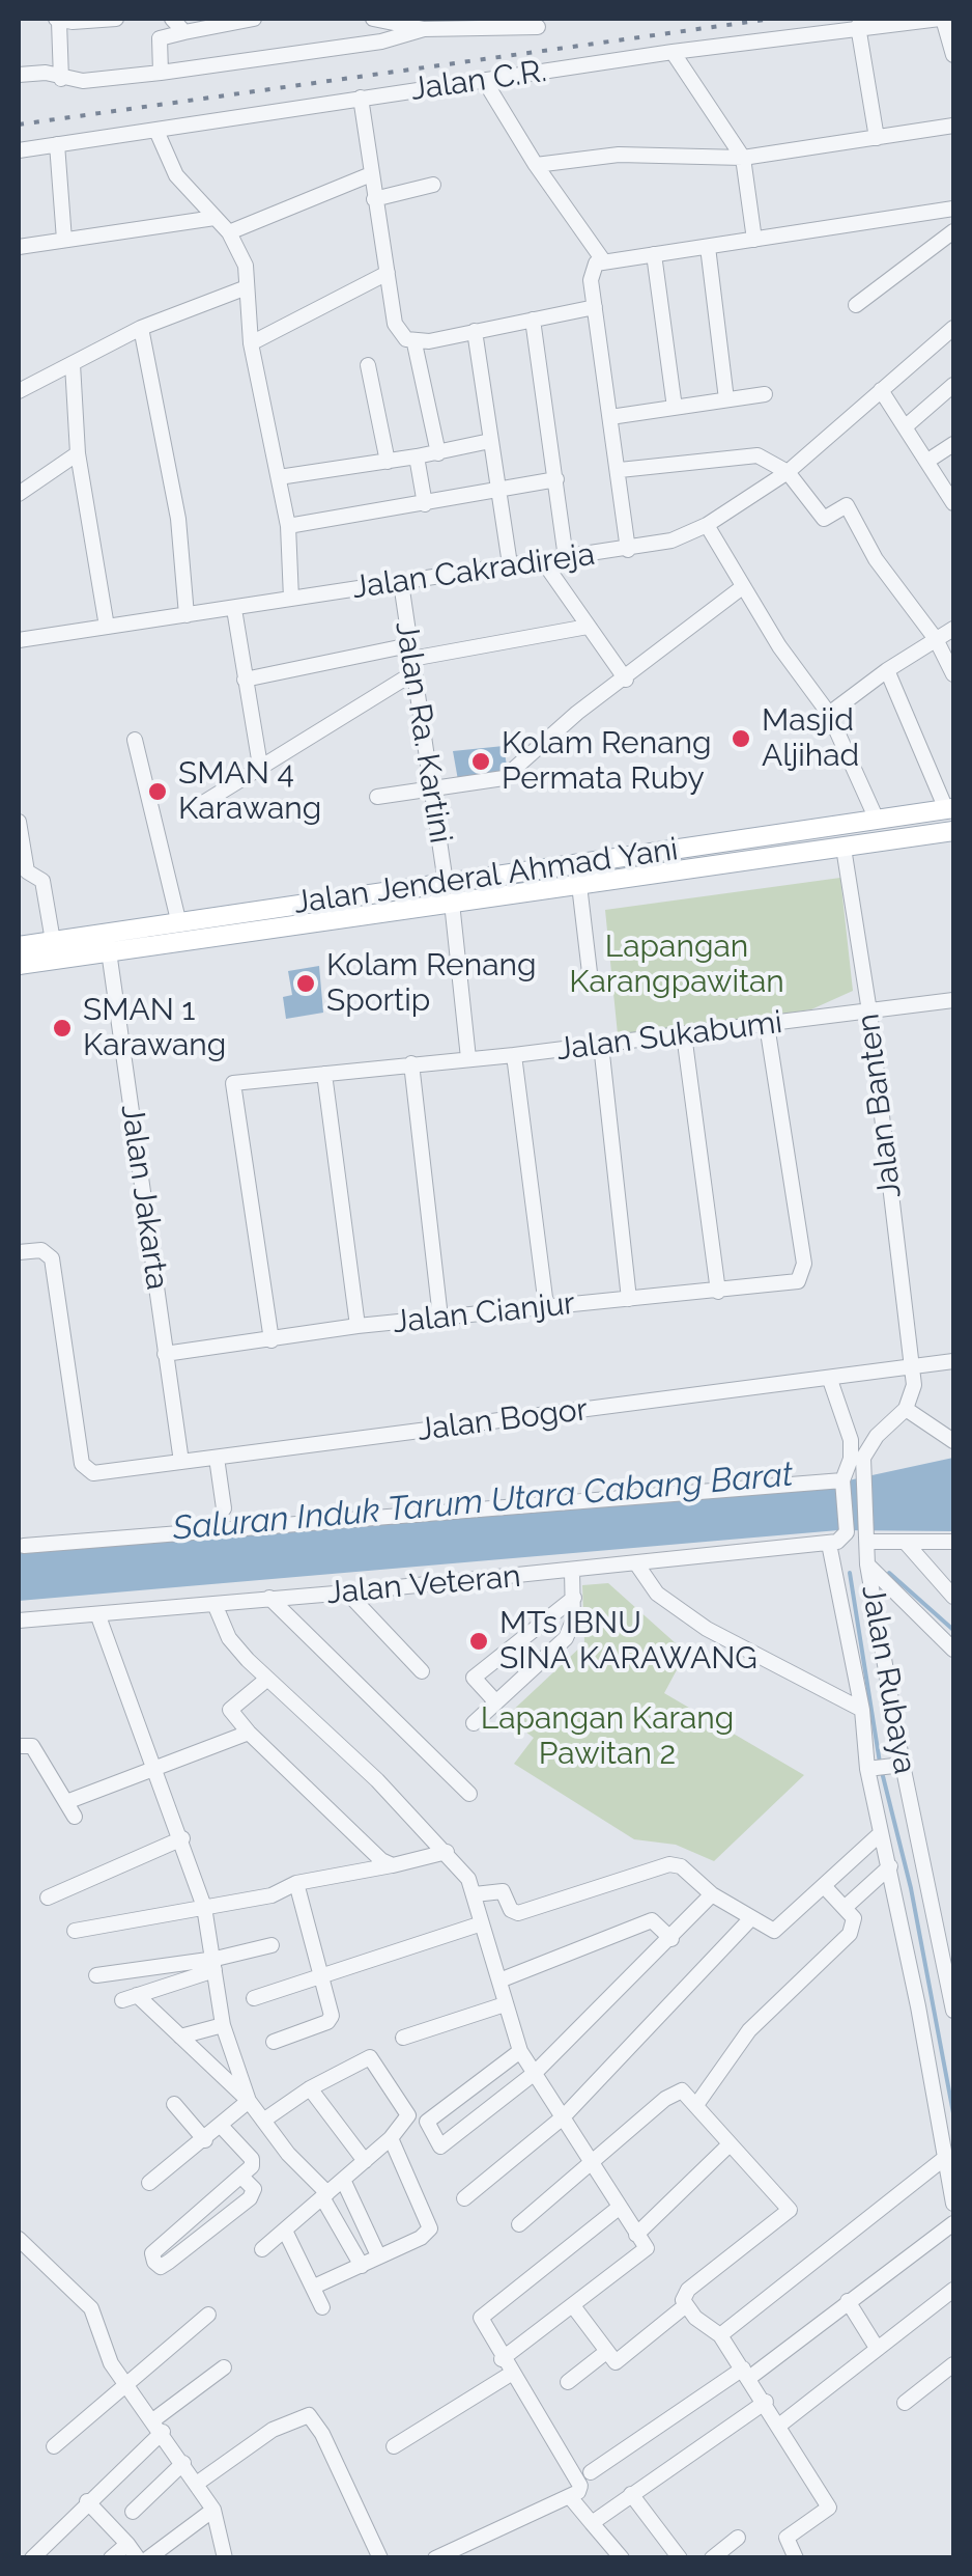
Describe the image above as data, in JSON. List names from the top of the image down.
{
  "streets": {
    "main road": ["Jalan Jenderal Ahmad Yani"],
    "street": [
      "Jalan C.R.",
      "Jalan Cakradireja",
      "Jalan Ra. Kartini",
      "Jalan Sukabumi",
      "Jalan Banten",
      "Jalan Jakarta",
      "Jalan Cianjur",
      "Jalan Bogor",
      "Jalan Veteran",
      "Jalan Rubaya"
    ]
  },
  "crossings": [
    ["Jalan Cakradireja", "Jalan Ra. Kartini"],
    ["Jalan Ra. Kartini", "Jalan Jenderal Ahmad Yani"],
    ["Jalan Jenderal Ahmad Yani", "Jalan Banten"],
    ["Jalan Jenderal Ahmad Yani", "Jalan Jakarta"],
    ["Jalan Sukabumi", "Jalan Banten"],
    ["Jalan Sukabumi", "Jalan Cianjur"],
    ["Jalan Banten", "Jalan Bogor"],
    ["Jalan Jakarta", "Jalan Cianjur"],
    ["Jalan Jakarta", "Jalan Bogor"]
  ],
  "water": ["Saluran Induk Tarum Utara Cabang Barat"],
  "parks": ["Lapangan Karangpawitan", "Lapangan Karang Pawitan 2"],
  "places": [
    "Masjid Aljihad",
    "Kolam Renang Permata Ruby",
    "SMAN 4 Karawang",
    "Kolam Renang Sportip",
    "SMAN 1 Karawang",
    "MTs IBNU SINA KARAWANG"
  ]
}
